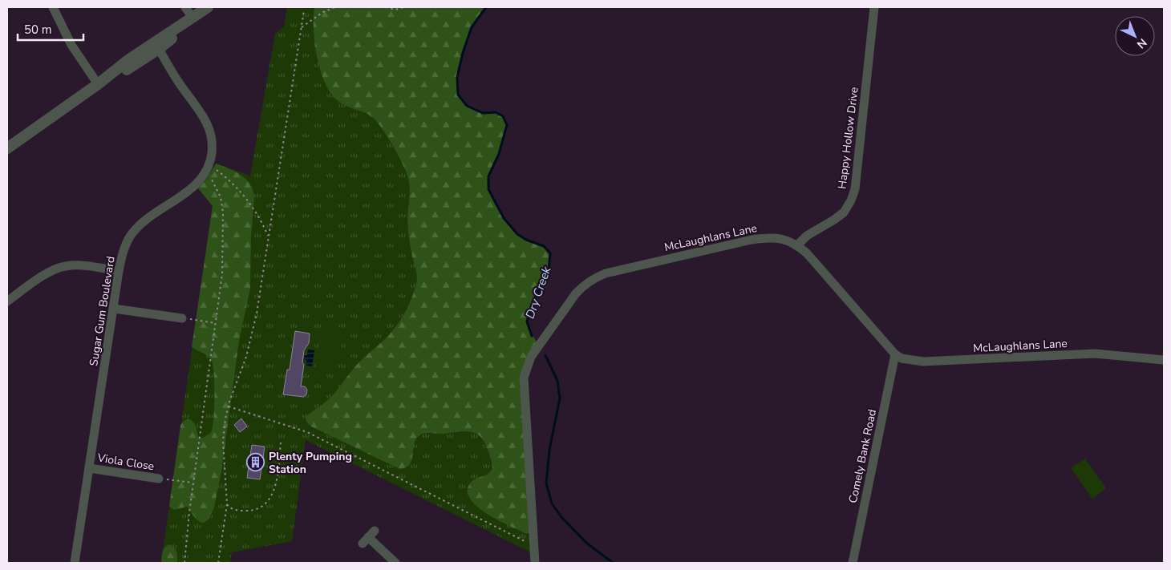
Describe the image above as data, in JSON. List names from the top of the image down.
{
  "streets": {
    "street": [
      "Happy Hollow Drive",
      "McLaughlans Lane",
      "Sugar Gum Boulevard",
      "Comely Bank Road",
      "Viola Close"
    ]
  },
  "crossings": [
    ["Happy Hollow Drive", "McLaughlans Lane"],
    ["McLaughlans Lane", "Comely Bank Road"],
    ["Sugar Gum Boulevard", "Viola Close"]
  ],
  "water": ["Dry Creek"],
  "places": {
    "building": ["Plenty Pumping Station"]
  },
  "scale_bar": "50 m",
  "north": "bottom right"
}
